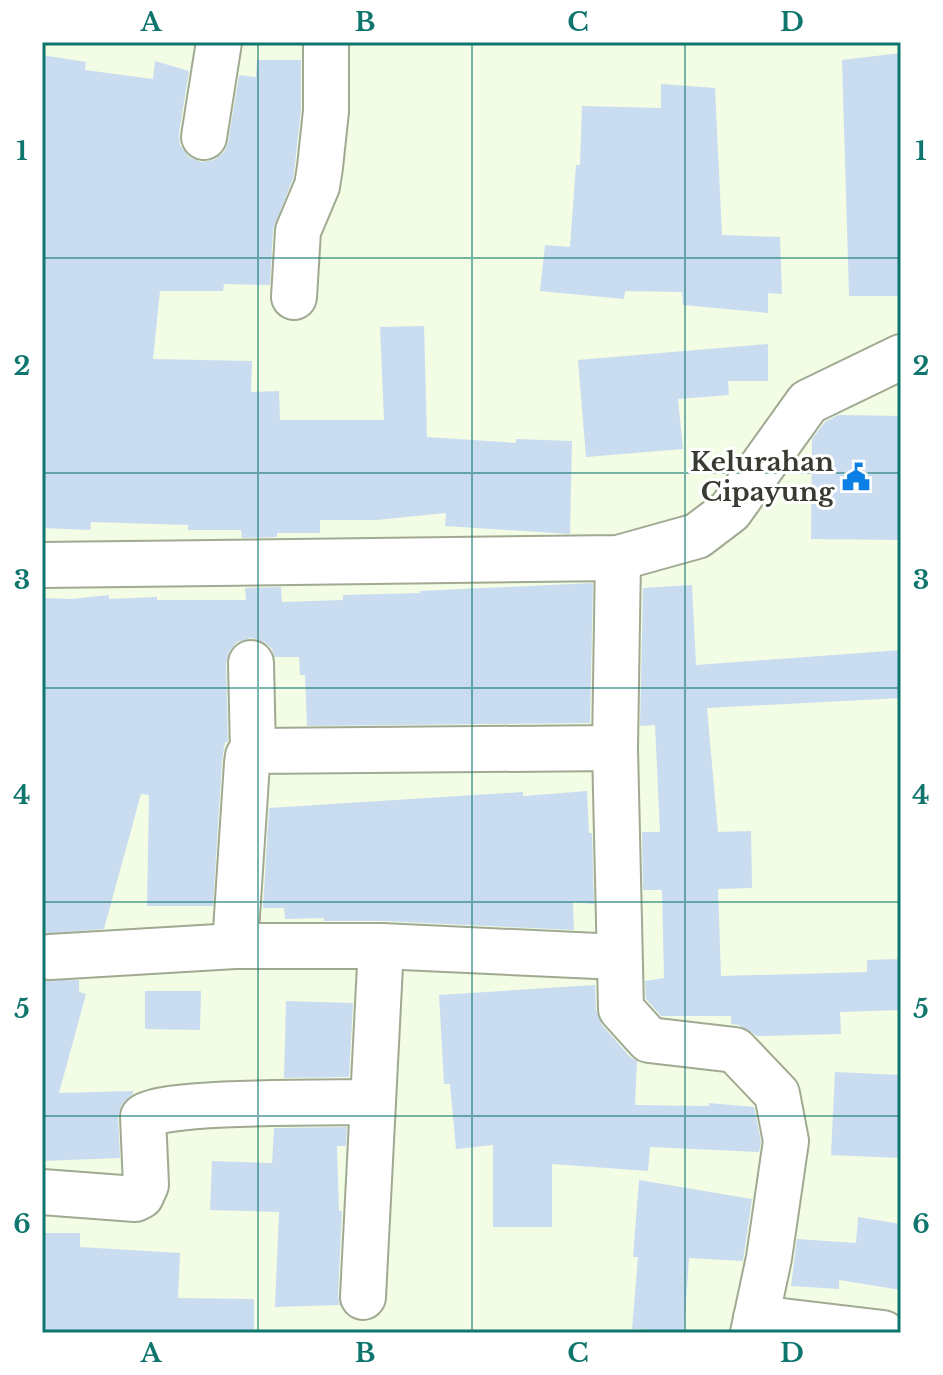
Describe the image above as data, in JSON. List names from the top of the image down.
{
  "places": {
    "public building": ["Kelurahan Cipayung"]
  },
  "grid": {
    "columns": [
      "A",
      "B",
      "C",
      "D"
    ],
    "rows": [
      "1",
      "2",
      "3",
      "4",
      "5",
      "6"
    ]
  }
}
